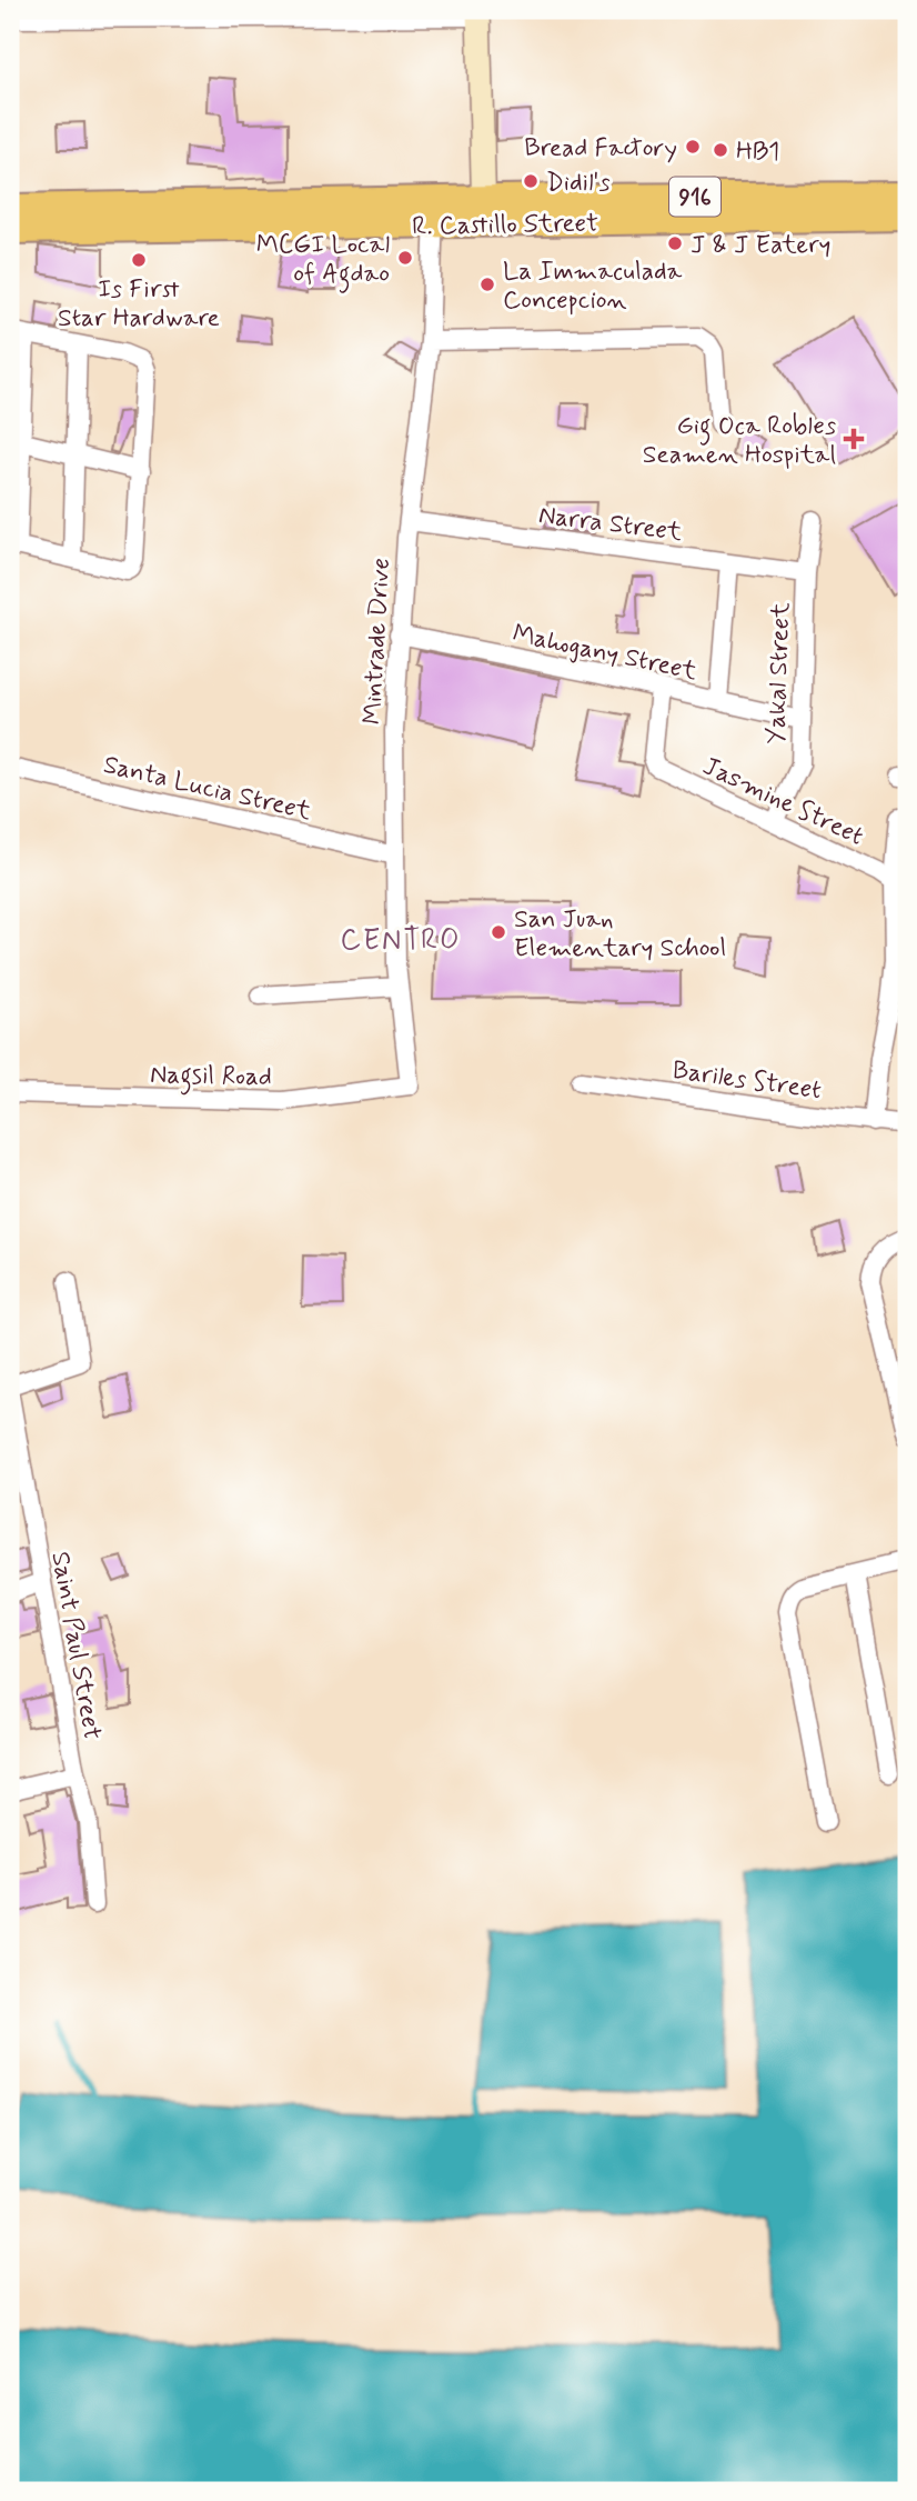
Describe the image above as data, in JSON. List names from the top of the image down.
{
  "streets": {
    "main road": ["916", "R. Castillo Street"],
    "street": [
      "Narra Street",
      "Mintrade Drive",
      "Mahogany Street",
      "Yakal Street",
      "Santa Lucia Street",
      "Jasmine Street",
      "Nagsil Road",
      "Bariles Street",
      "Saint Paul Street"
    ]
  },
  "crossings": [
    ["R. Castillo Street", "Mintrade Drive"],
    ["Narra Street", "Mintrade Drive"],
    ["Narra Street", "Yakal Street"],
    ["Mintrade Drive", "Mahogany Street"],
    ["Mintrade Drive", "Santa Lucia Street"],
    ["Mintrade Drive", "Nagsil Road"],
    ["Mahogany Street", "Yakal Street"],
    ["Mahogany Street", "Jasmine Street"],
    ["Yakal Street", "Jasmine Street"]
  ],
  "districts": ["CENTRO"],
  "places": {
    "other": [
      "Bread Factory",
      "HB1",
      "Didil's",
      "J & J Eatery",
      "MCGI Local of Agdao",
      "Is First Star Hardware",
      "La Immaculada Concepcion",
      "San Juan Elementary School"
    ],
    "health": ["Gig Oca Robles Seamen Hospital"]
  }
}
